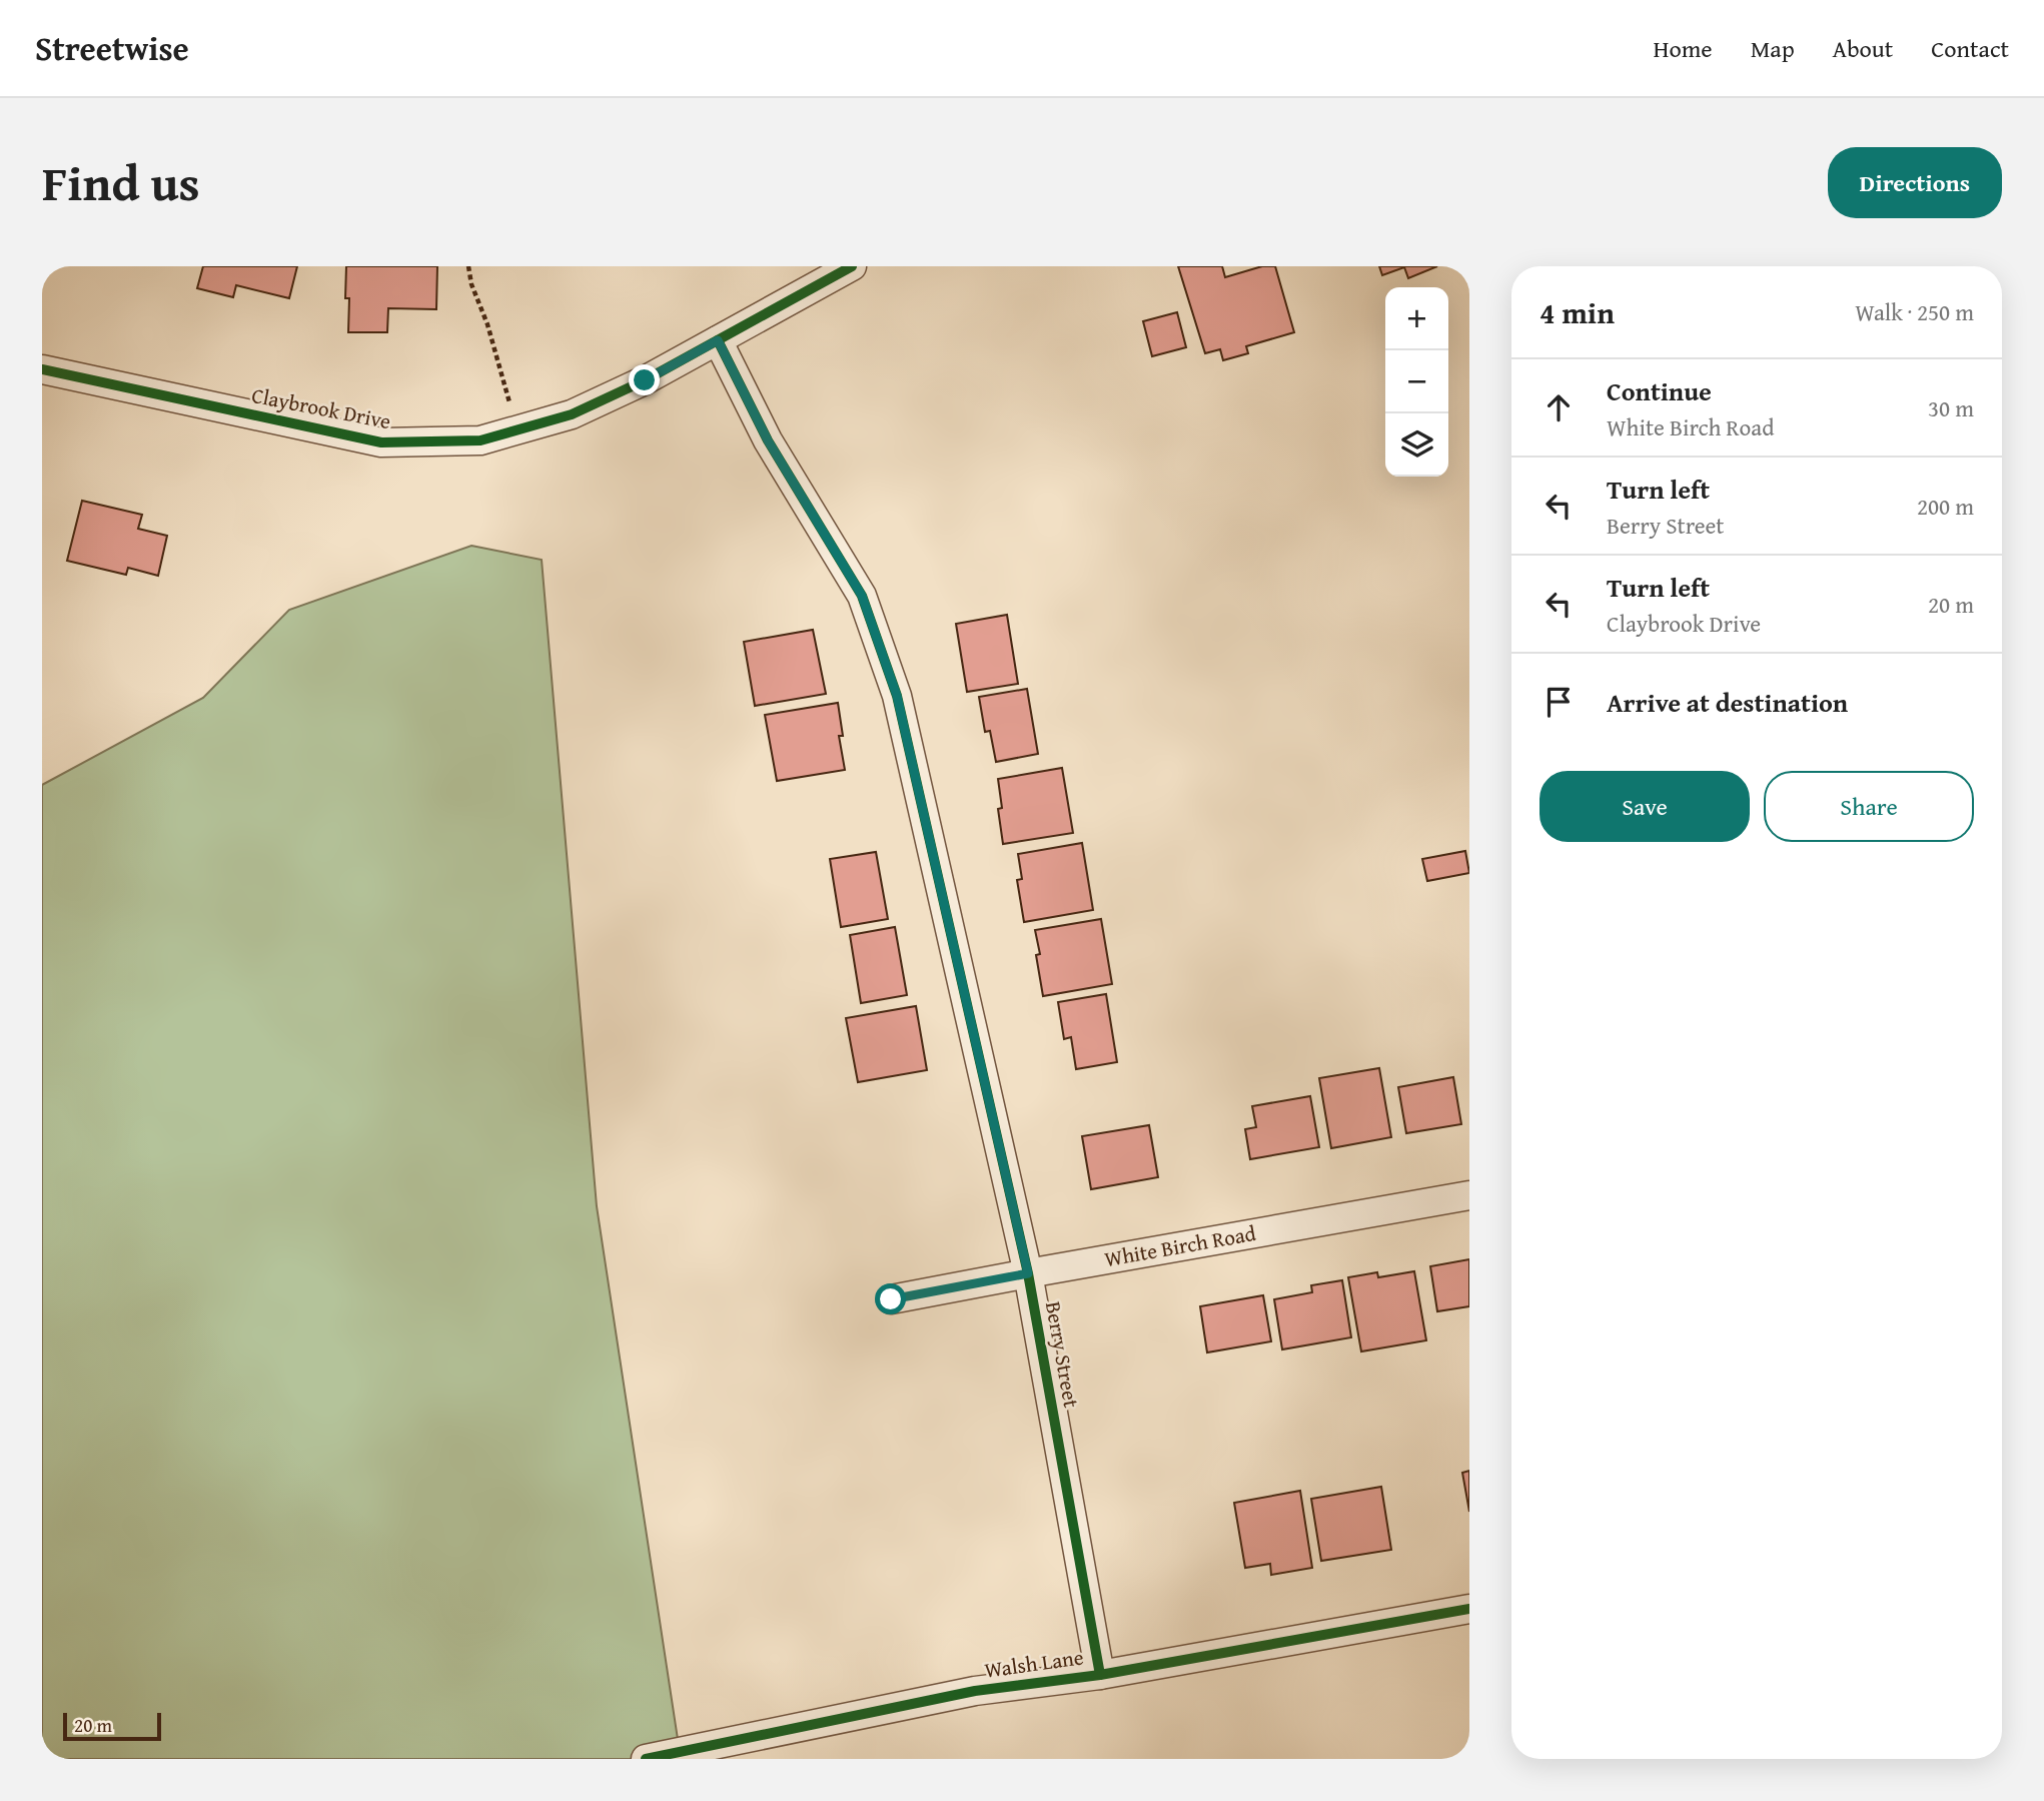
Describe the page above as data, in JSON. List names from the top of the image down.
{
  "streets": {
    "street": [
      "Claybrook Drive",
      "White Birch Road",
      "Berry Street",
      "Walsh Lane"
    ]
  },
  "crossings": [
    ["Claybrook Drive", "Berry Street"],
    ["White Birch Road", "Berry Street"],
    ["Berry Street", "Walsh Lane"]
  ],
  "scale_bar": "20 m",
  "page": {
    "header": "Streetwise",
    "nav": [
      "Home",
      "Map",
      "About",
      "Contact"
    ],
    "title": "Find us",
    "buttons": [
      "Directions",
      ["Save", "Share"]
    ],
    "heading": ["4 min", "Walk · 250 m"],
    "map_buttons": ["+", "−"],
    "list": [
      ["Continue", "White Birch Road", "30 m"],
      ["Turn left", "Berry Street", "200 m"],
      ["Turn left", "Claybrook Drive", "20 m"],
      "Arrive at destination"
    ],
    "scale": "20 m"
  }
}
